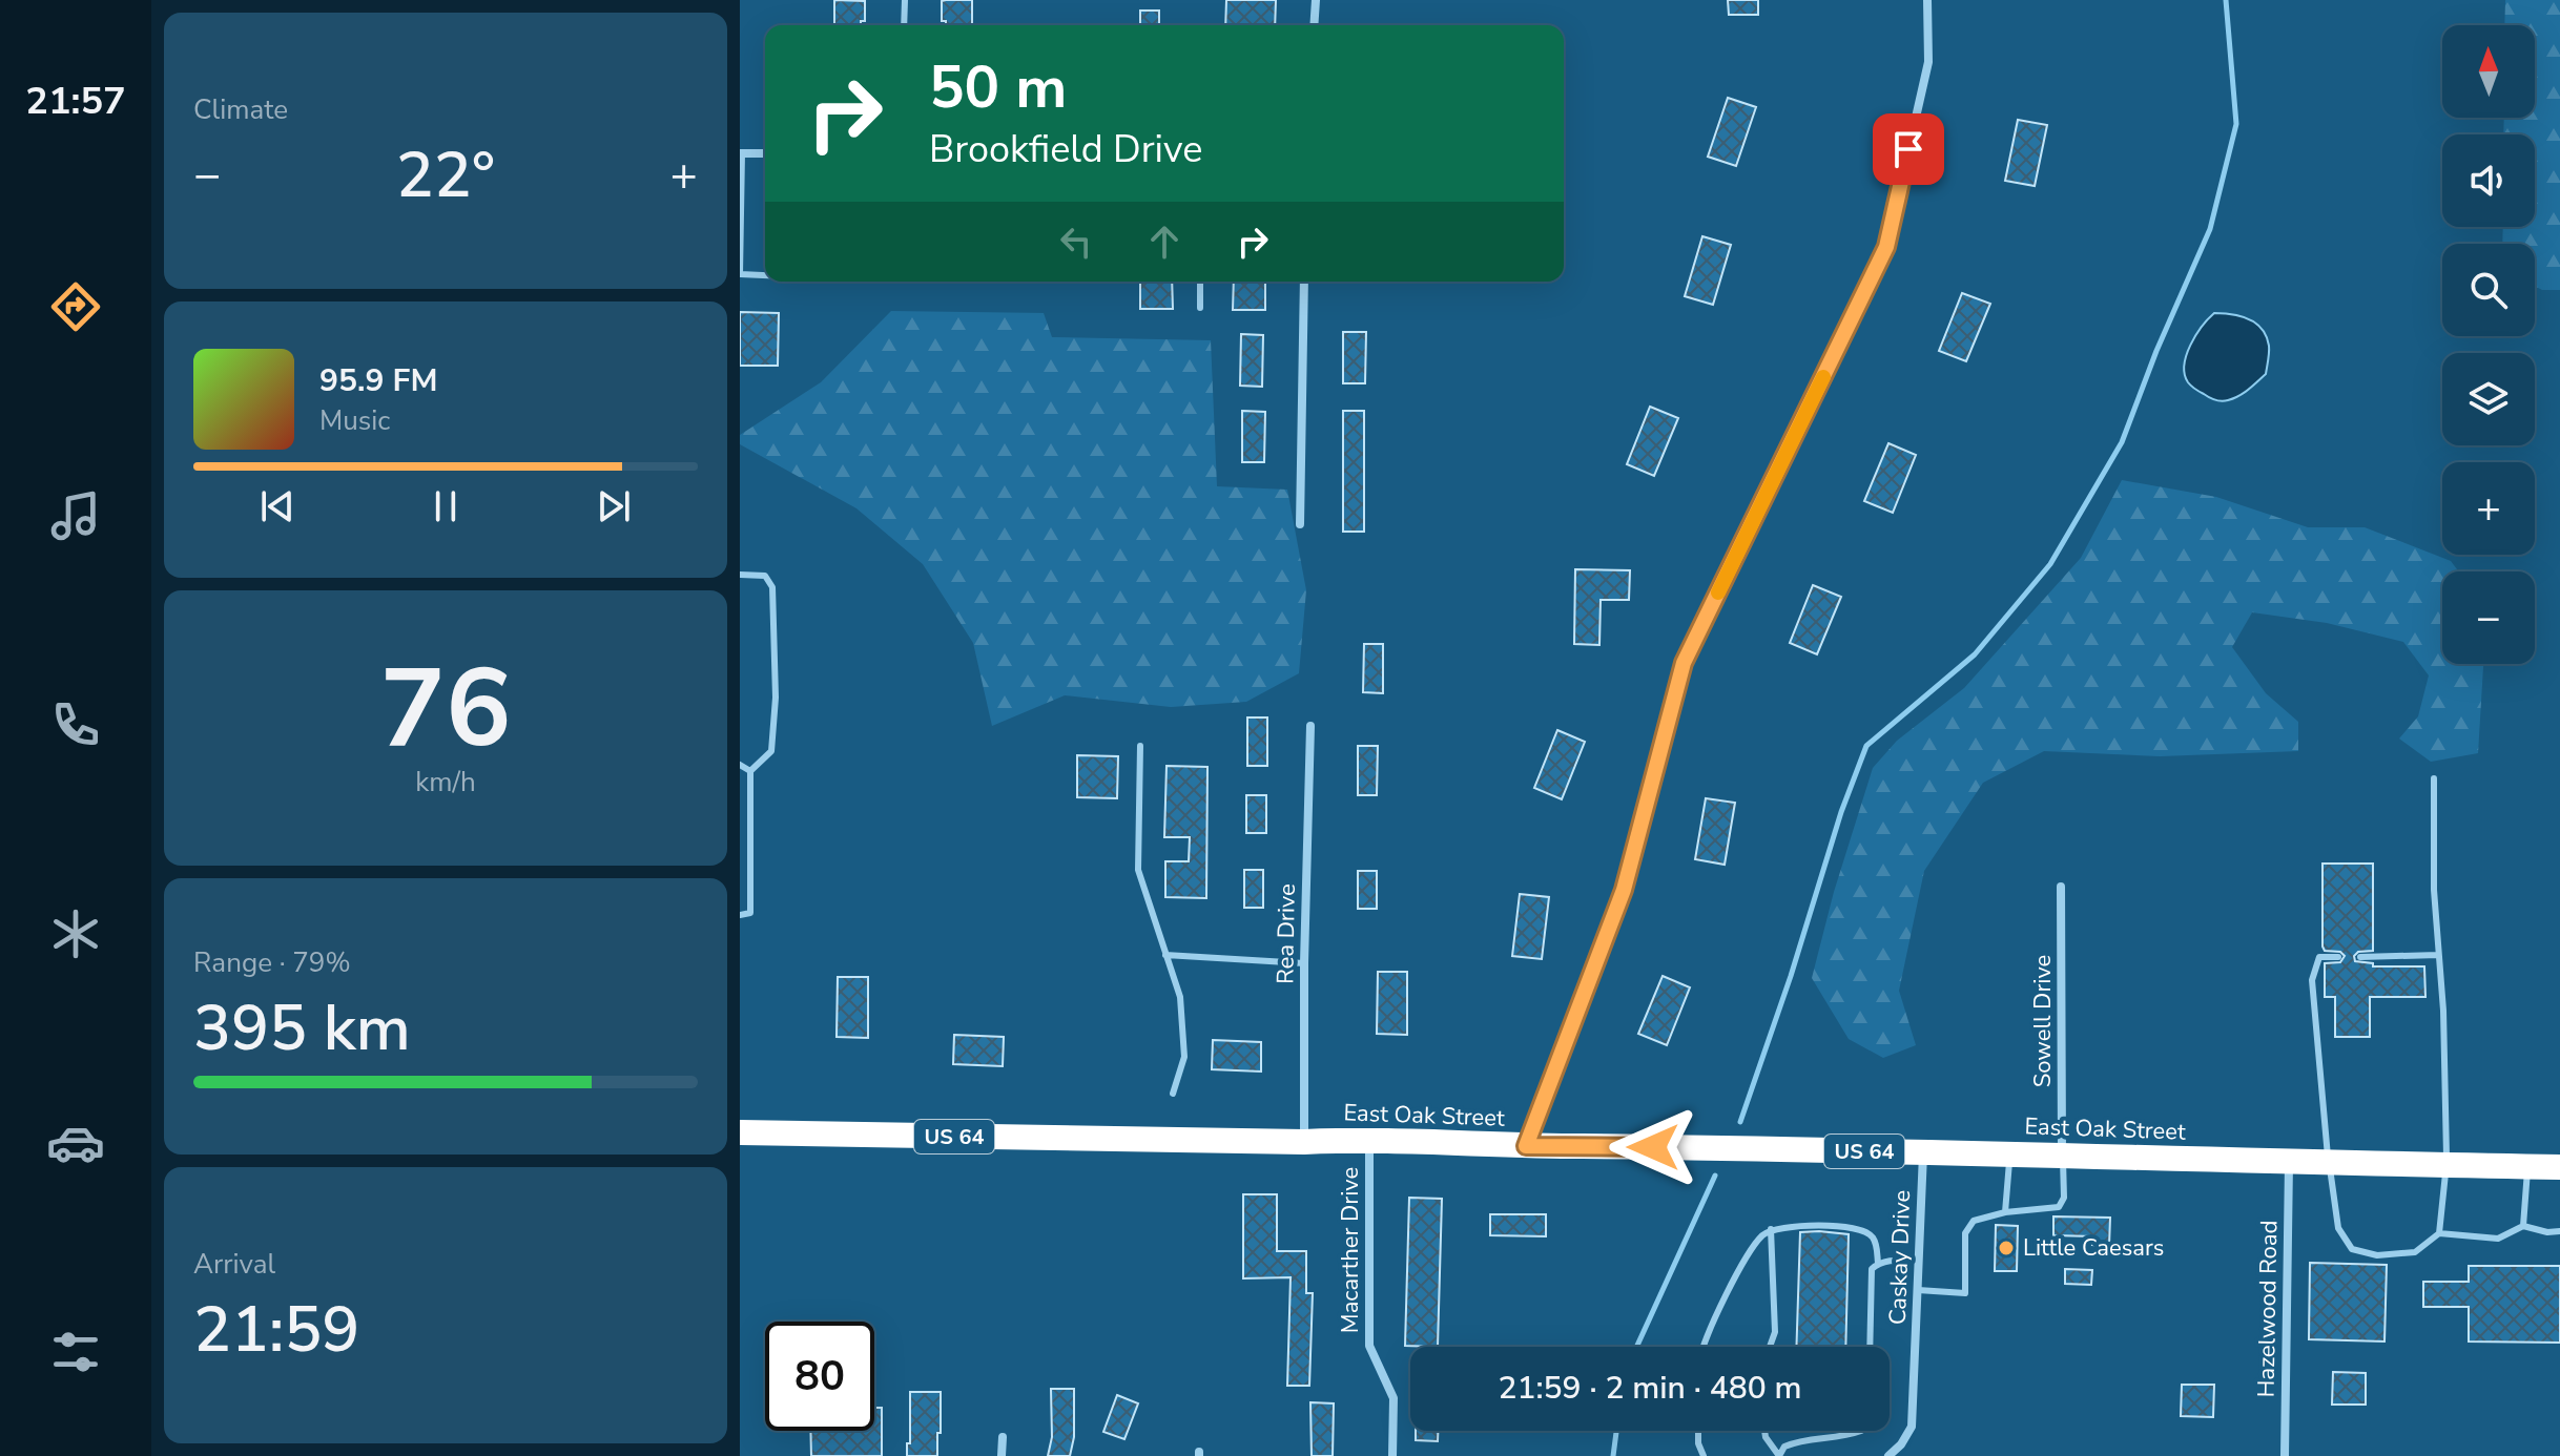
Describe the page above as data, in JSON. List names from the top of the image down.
{
  "streets": {
    "highway": ["East Oak Street", "US 64"],
    "street": [
      "Rea Drive",
      "Sowell Drive",
      "Macarther Drive",
      "Caskay Drive",
      "Hazelwood Road"
    ]
  },
  "crossings": [
    ["Rea Drive", "East Oak Street"],
    ["Sowell Drive", "East Oak Street"],
    ["East Oak Street", "Macarther Drive"],
    ["East Oak Street", "Caskay Drive"],
    ["East Oak Street", "Hazelwood Road"]
  ],
  "places": ["Little Caesars"],
  "north": "top",
  "page": {
    "tabs": "21:57",
    "tile": [
      "Climate",
      ["76", "km/h"],
      ["Range · 79%", "395 km"],
      ["Arrival", "21:59"]
    ],
    "map_buttons": ["+", "−"],
    "turn": ["50 m", "Brookfield Drive"],
    "heat": ["−", "22°", "+"],
    "song": ["95.9 FM", "Music"],
    "limit": "80",
    "trip": "21:59 · 2 min · 480 m"
  }
}
